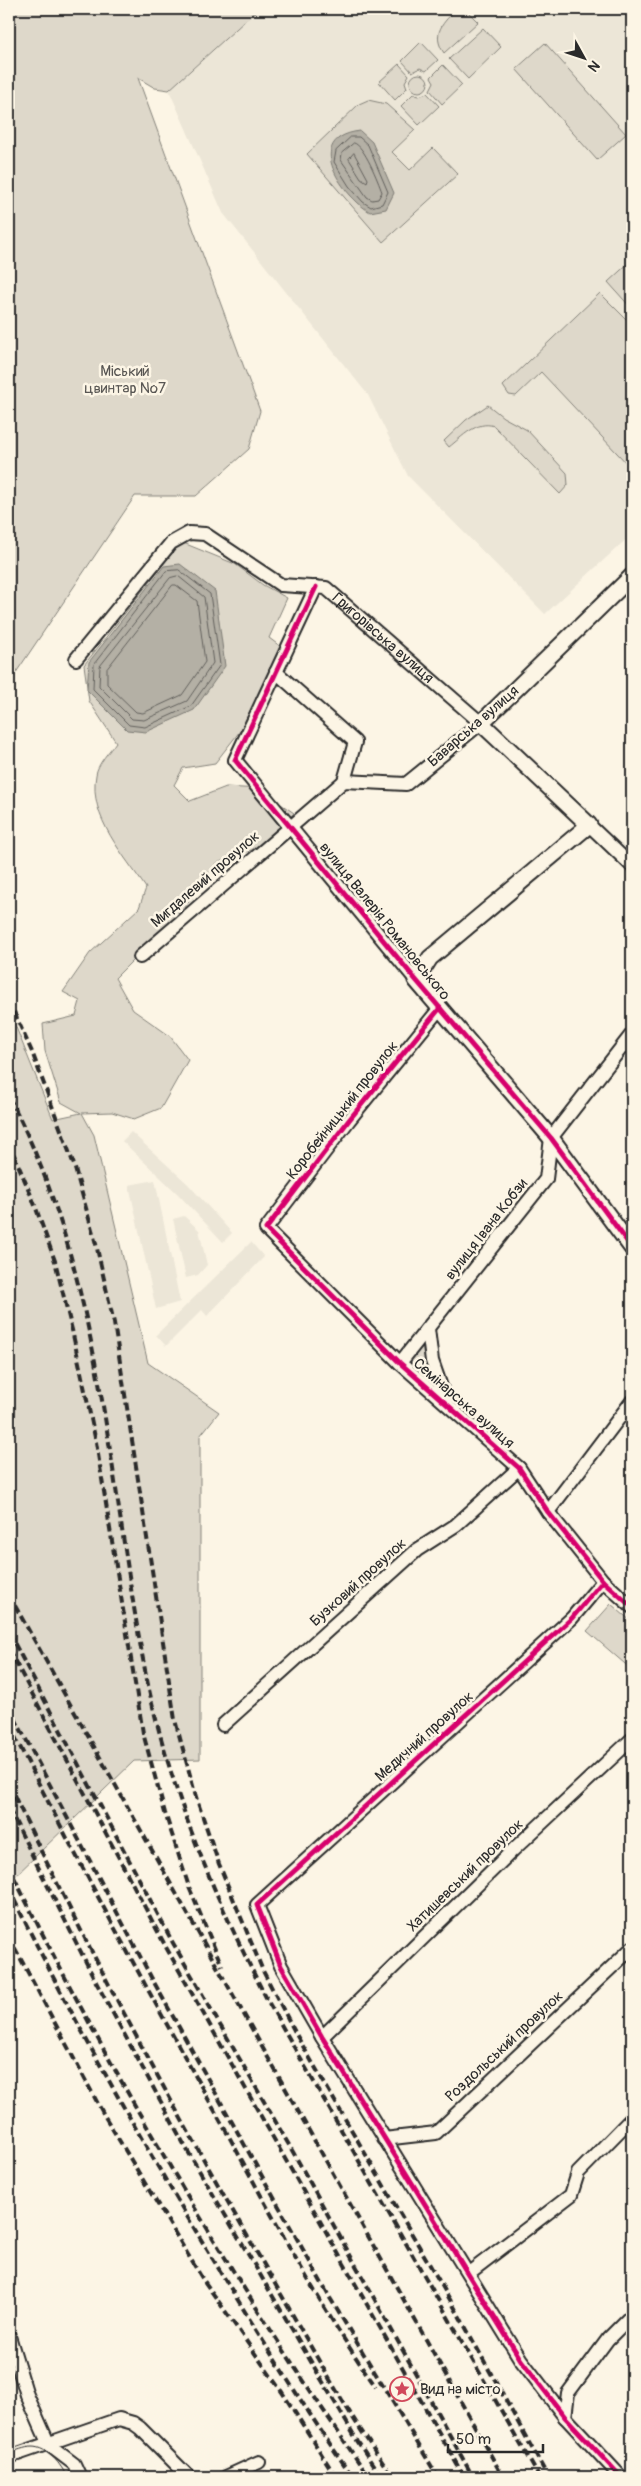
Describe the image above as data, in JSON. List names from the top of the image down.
{
  "streets": {
    "street": [
      "Григорівська вулиця",
      "Баварська вулиця",
      "Мигдалевий провулок",
      "вулиця Валерія Романовського",
      "Коробейницький провулок",
      "вулиця Івана Кобзи",
      "Семінарська вулиця",
      "Бузковий провулок",
      "Медичний провулок",
      "Хатишевський провулок",
      "Роздольський провулок"
    ]
  },
  "crossings": [
    ["Григорівська вулиця", "Баварська вулиця"],
    ["Григорівська вулиця", "вулиця Валерія Романовського"],
    ["Мигдалевий провулок", "вулиця Валерія Романовського"],
    ["вулиця Валерія Романовського", "Коробейницький провулок"],
    ["вулиця Валерія Романовського", "вулиця Івана Кобзи"],
    ["Коробейницький провулок", "Семінарська вулиця"],
    ["вулиця Івана Кобзи", "Семінарська вулиця"],
    ["Семінарська вулиця", "Бузковий провулок"],
    ["Семінарська вулиця", "Медичний провулок"],
    ["Медичний провулок", "Хатишевський провулок"]
  ],
  "parks": ["Міський цвинтар №7"],
  "places": {
    "place": ["Вид на місто"]
  },
  "scale_bar": "50 m",
  "north": "bottom right"
}
